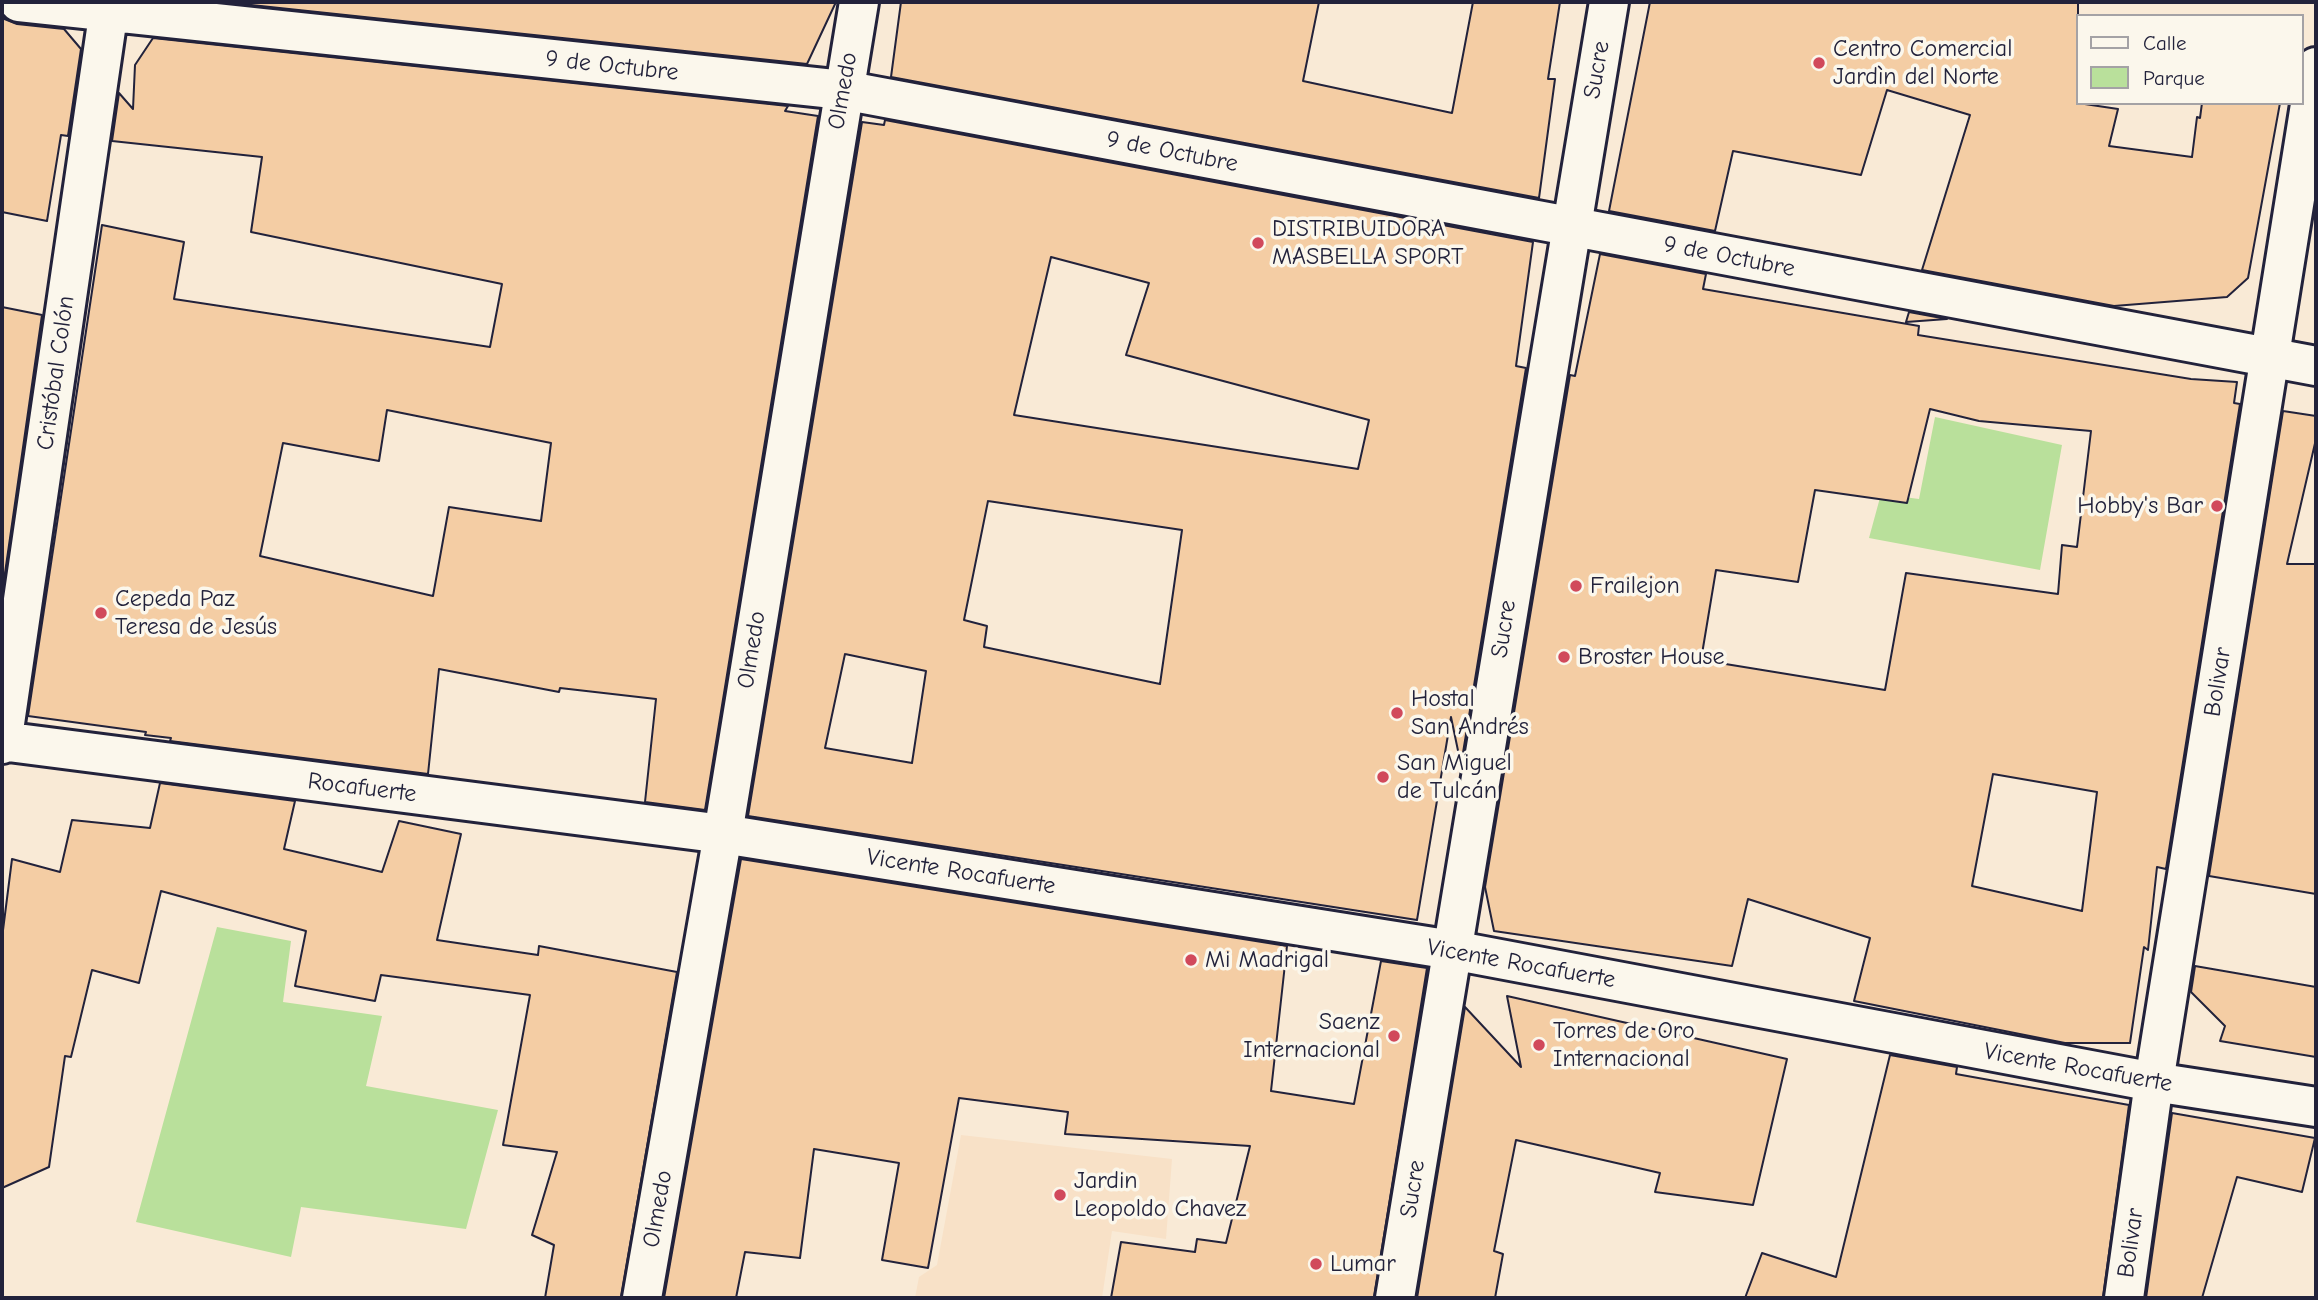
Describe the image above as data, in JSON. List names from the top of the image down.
{
  "streets": {
    "street": [
      "9 de Octubre",
      "Sucre",
      "Olmedo",
      "Cristóbal Colón",
      "Bolivar",
      "Rocafuerte",
      "Vicente Rocafuerte"
    ]
  },
  "crossings": [
    ["9 de Octubre", "Sucre"],
    ["9 de Octubre", "Olmedo"],
    ["9 de Octubre", "Cristóbal Colón"],
    ["9 de Octubre", "Bolivar"],
    ["Sucre", "Vicente Rocafuerte"],
    ["Olmedo", "Rocafuerte"],
    ["Olmedo", "Vicente Rocafuerte"],
    ["Cristóbal Colón", "Rocafuerte"],
    ["Bolivar", "Vicente Rocafuerte"],
    ["Rocafuerte", "Vicente Rocafuerte"]
  ],
  "places": [
    "Centro Comercial Jardìn del Norte",
    "DISTRIBUIDORA MASBELLA SPORT",
    "Hobby's Bar",
    "Frailejon",
    "Cepeda Paz Teresa de Jesús",
    "Broster House",
    "Hostal San Andrés",
    "San Miguel de Tulcán",
    "Mi Madrigal",
    "Saenz Internacional",
    "Torres de Oro Internacional",
    "Jardin Leopoldo Chavez",
    "Lumar"
  ],
  "legend": ["Calle", "Parque"]
}
